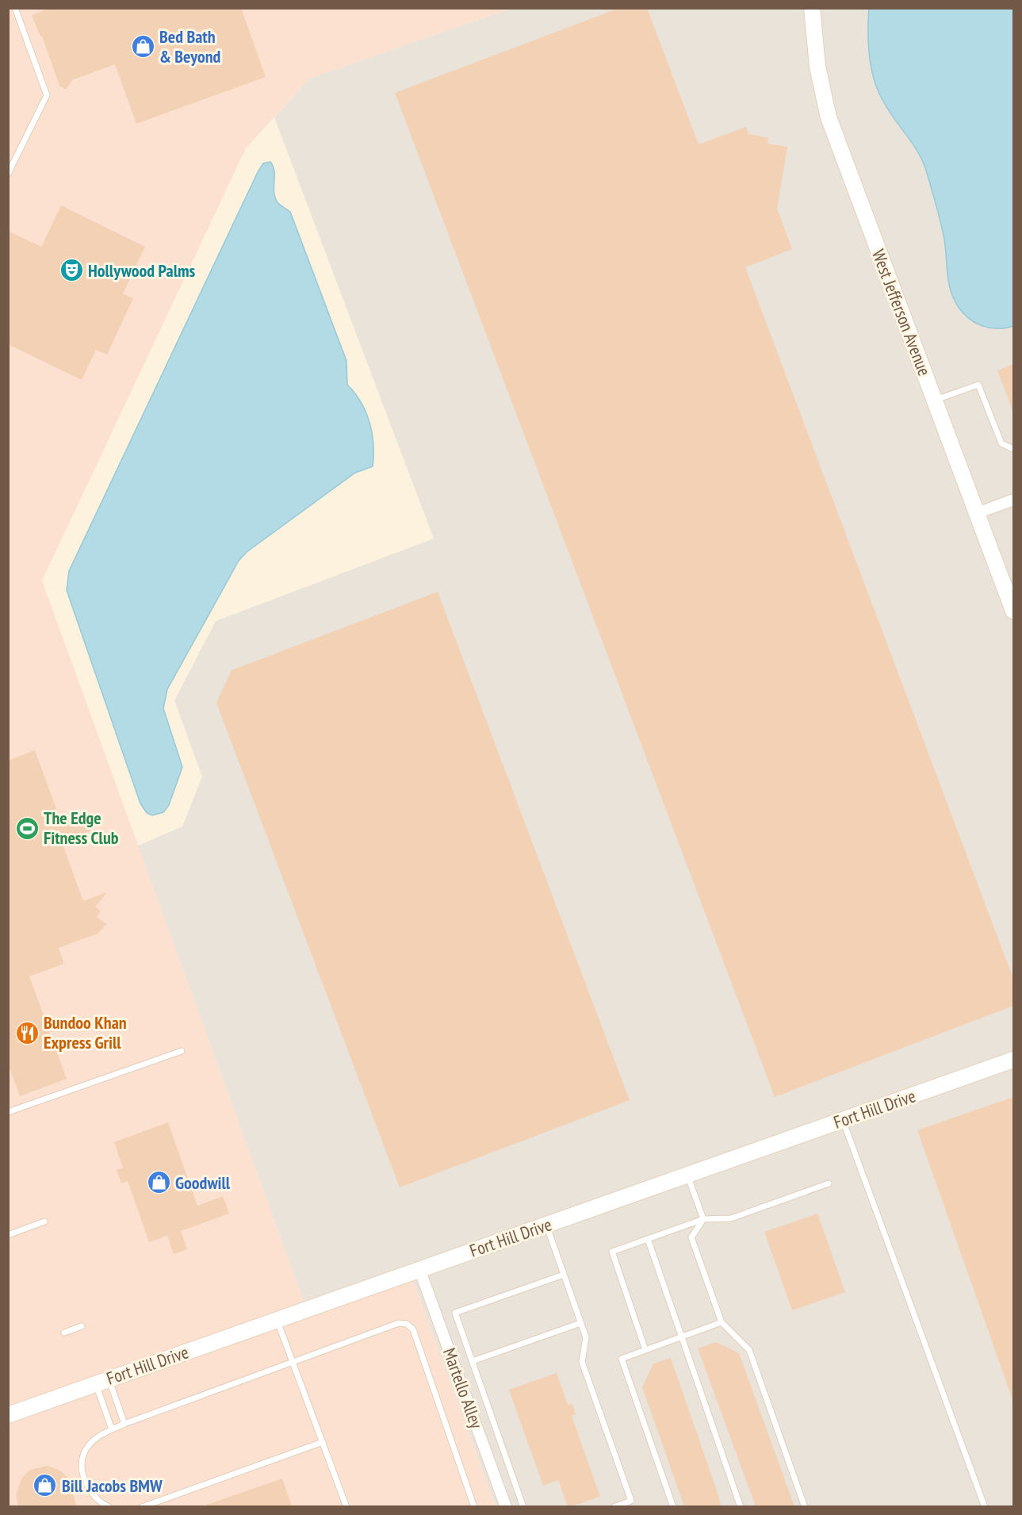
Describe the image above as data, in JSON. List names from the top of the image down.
{
  "streets": {
    "street": ["West Jefferson Avenue", "Fort Hill Drive", "Martello Alley"]
  },
  "crossings": [
    ["Fort Hill Drive", "Martello Alley"]
  ],
  "places": {
    "shop": ["Bed Bath & Beyond", "Goodwill", "Bill Jacobs BMW"],
    "theatre": ["Hollywood Palms"],
    "sports": ["The Edge Fitness Club"],
    "restaurant": ["Bundoo Khan Express Grill"]
  }
}
